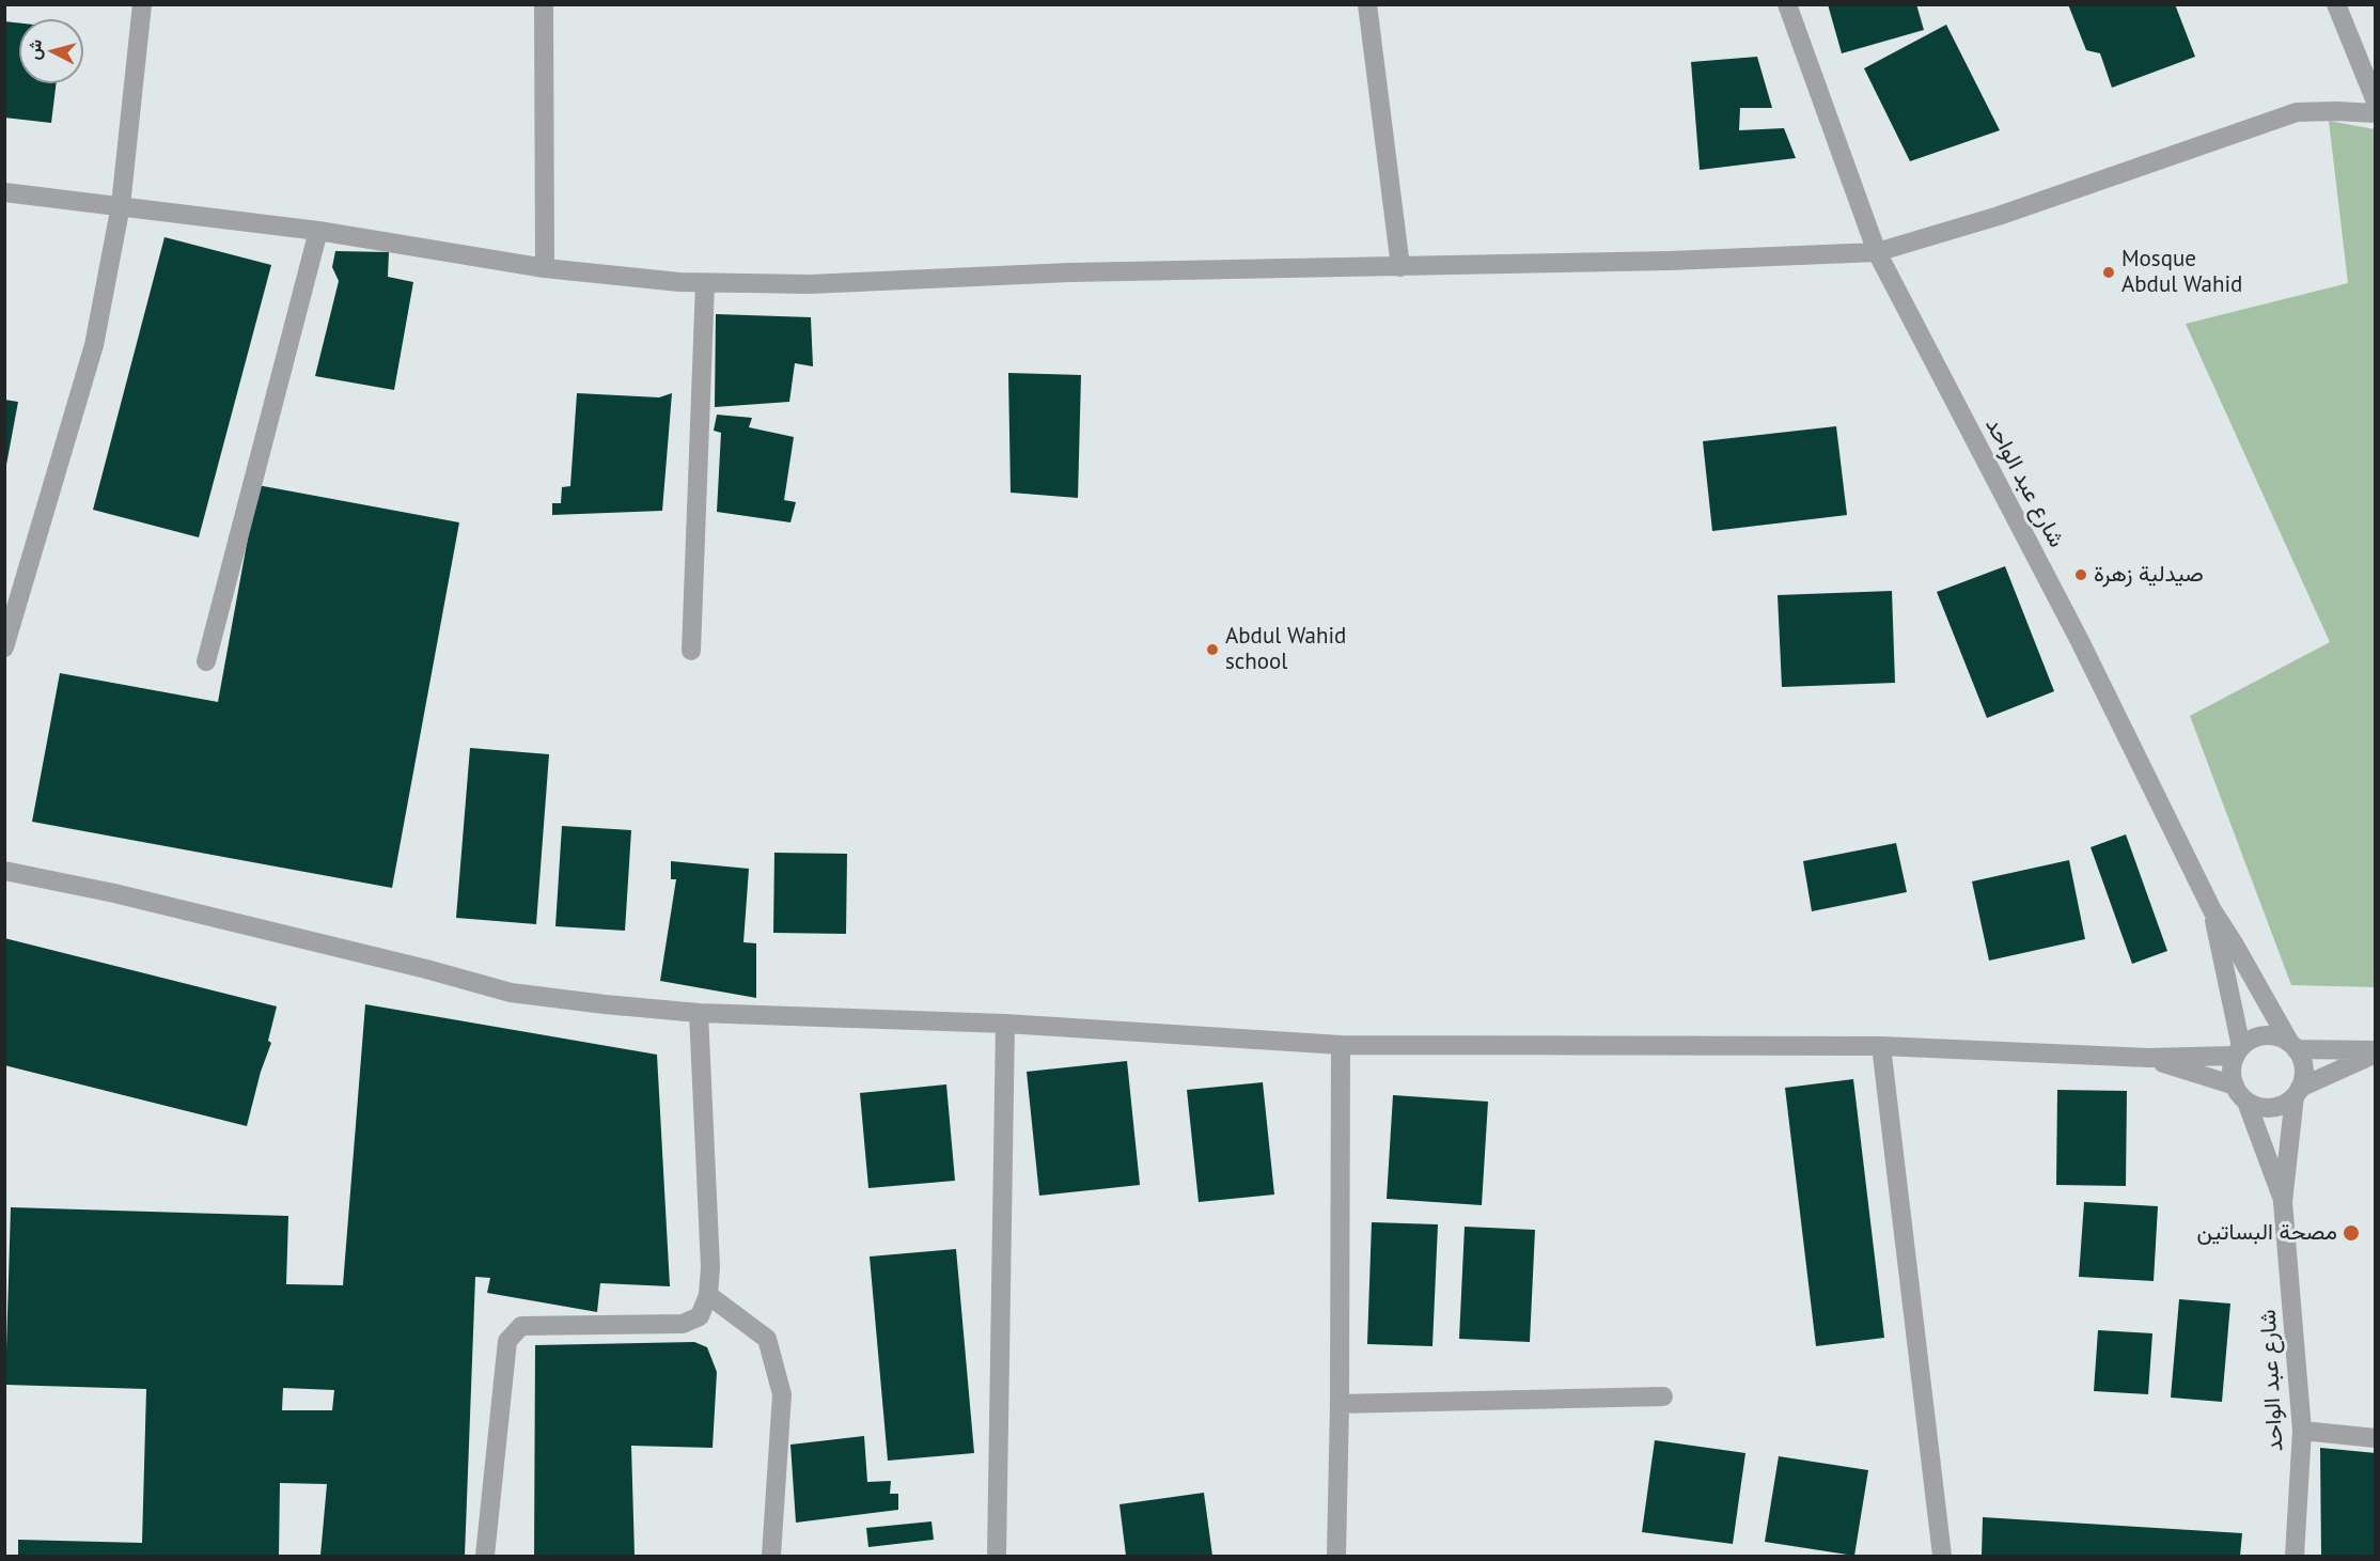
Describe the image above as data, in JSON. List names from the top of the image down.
{
  "streets": {
    "street": ["شارع عبد الواحد"]
  },
  "places": [
    "Mosque Abdul Wahid",
    "صيدلية زهرة",
    "Abdul Wahid school",
    "مصحة البساتين"
  ],
  "north": "left"
}
